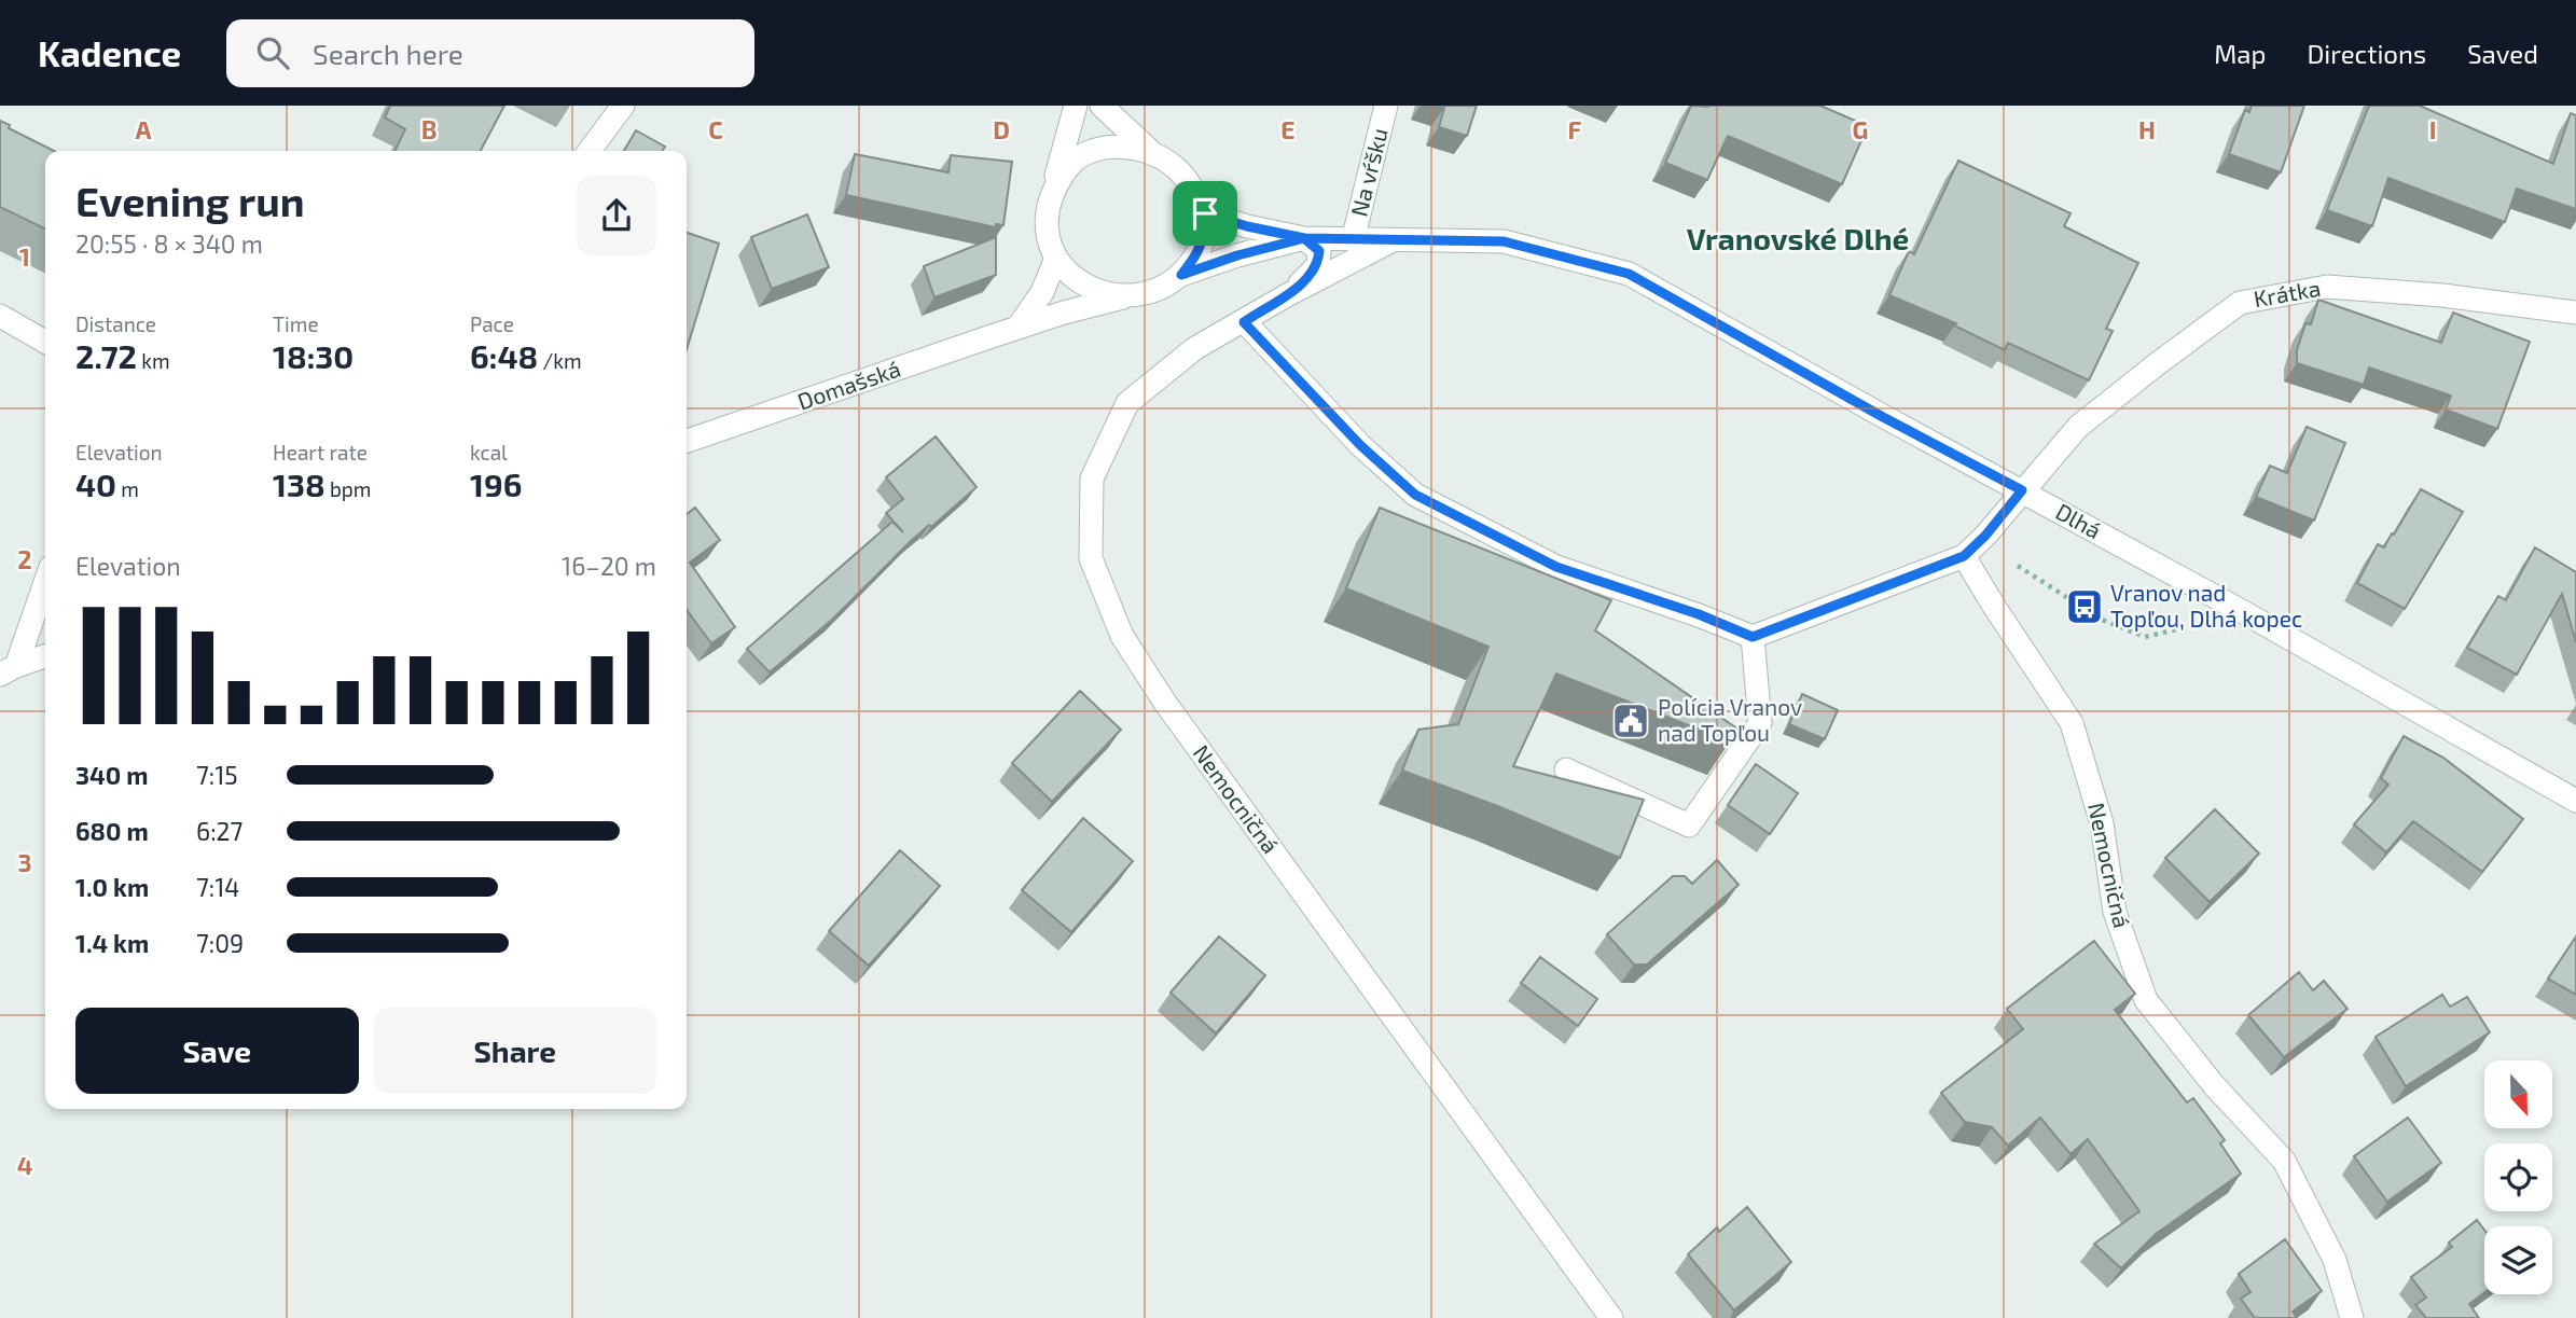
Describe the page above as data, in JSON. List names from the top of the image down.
{
  "streets": {
    "street": [
      "Na vŕšku",
      "Krátka",
      "Domašská",
      "Dlhá",
      "Nemocničná"
    ]
  },
  "crossings": [
    ["Na vŕšku", "Dlhá"],
    ["Krátka", "Dlhá"]
  ],
  "districts": ["Vranovské Dlhé"],
  "places": {
    "bus stop": ["Vranov nad Topľou, Dlhá kopec"],
    "public building": ["Polícia Vranov nad Topľou"]
  },
  "north": "bottom",
  "page": {
    "header": "Kadence",
    "search": "Search here",
    "nav": ["Map", "Directions", "Saved"],
    "heading": ["Evening run", "20:55 · 8 × 340 m"],
    "stats": [
      ["Distance", "2.72 km"],
      ["Time", "18:30"],
      ["Pace", "6:48 /km"],
      ["Elevation", "40 m"],
      ["Heart rate", "138 bpm"],
      ["kcal", "196"]
    ],
    "chart": ["Elevation", "16–20 m"],
    "list": [
      {
        "name": "340 m",
        "note": "7:15"
      },
      {
        "name": "680 m",
        "note": "6:27"
      },
      {
        "name": "1.0 km",
        "note": "7:14"
      },
      {
        "name": "1.4 km",
        "note": "7:09"
      }
    ],
    "buttons": ["Save", "Share"]
  },
  "grid": {
    "columns": [
      "A",
      "B",
      "C",
      "D",
      "E",
      "F",
      "G",
      "H",
      "I"
    ],
    "rows": [
      "1",
      "2",
      "3",
      "4"
    ]
  }
}
